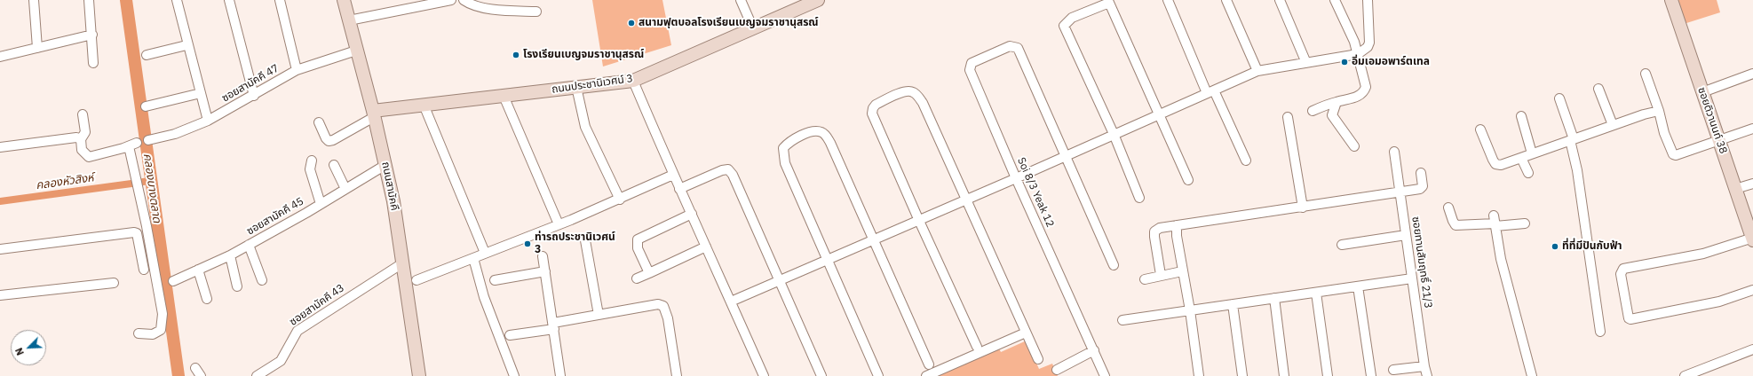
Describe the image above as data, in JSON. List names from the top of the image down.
{
  "streets": {
    "street": [
      "ซอยสามัคคี 47",
      "ถนนประชานิเวศน์ 3",
      "ซอยติวานนท์ 38",
      "ถนนสามัคคี",
      "Soi 8/3 Yeak 12",
      "ซอยสามัคคี 45",
      "ซอยทานสัมฤทธิ์ 21/3",
      "ซอยสามัคคี 43"
    ]
  },
  "crossings": [
    ["ซอยสามัคคี 47", "ถนนสามัคคี"],
    ["ถนนประชานิเวศน์ 3", "ถนนสามัคคี"],
    ["ถนนสามัคคี", "ซอยสามัคคี 45"],
    ["ถนนสามัคคี", "ซอยสามัคคี 43"]
  ],
  "water": ["คลองหัวสิงห์", "คลองบางตลาด"],
  "places": [
    "สนามฟุตบอลโรงเรียนเบญจมราชานุสรณ์",
    "โรงเรียนเบญจมราชานุสรณ์",
    "อิ่มเอมอพาร์ตเทล",
    "ท่ารถประชานิเวศน์ 3",
    "ที่ที่มีปันกับฟ้า"
  ],
  "north": "bottom left"
}
